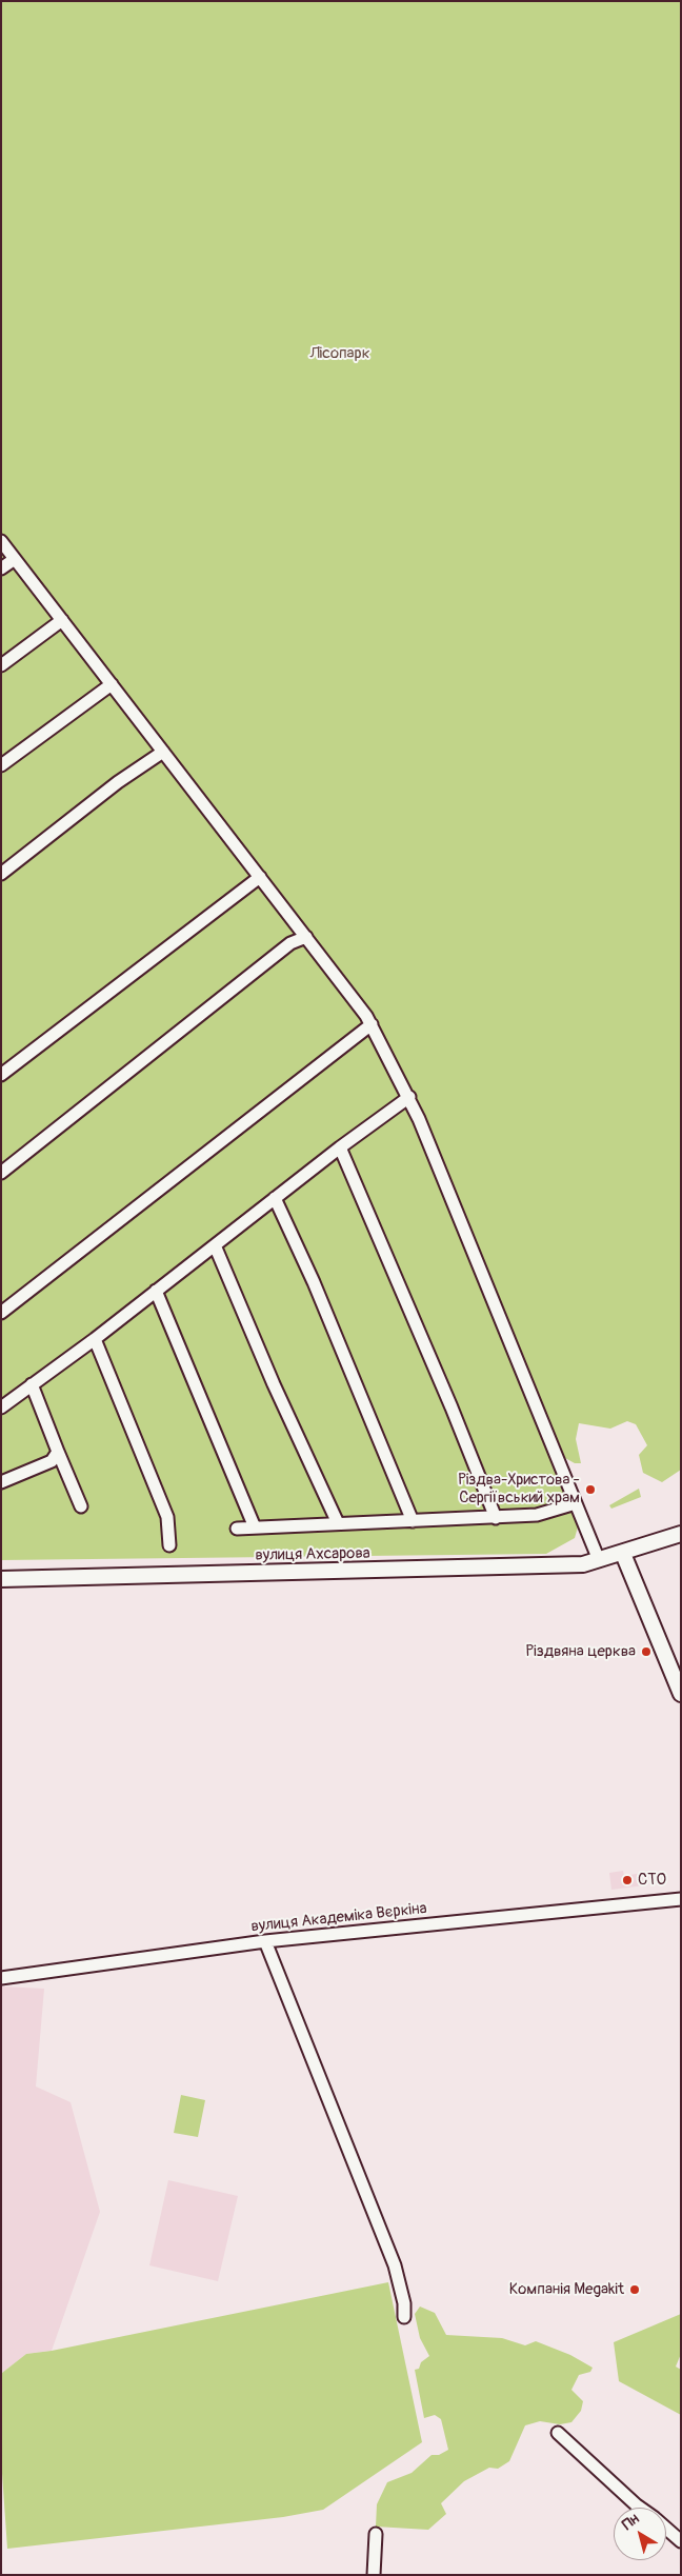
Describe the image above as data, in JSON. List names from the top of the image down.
{
  "streets": {
    "main road": ["вулиця Ахсарова"],
    "street": ["вулиця Академіка Вєркіна"]
  },
  "parks": ["Лісопарк"],
  "places": [
    "Різдва-Христова - Сергіївський храм",
    "Різдвяна церква",
    "СТО",
    "Компанія Megakit"
  ],
  "north": "top left"
}
